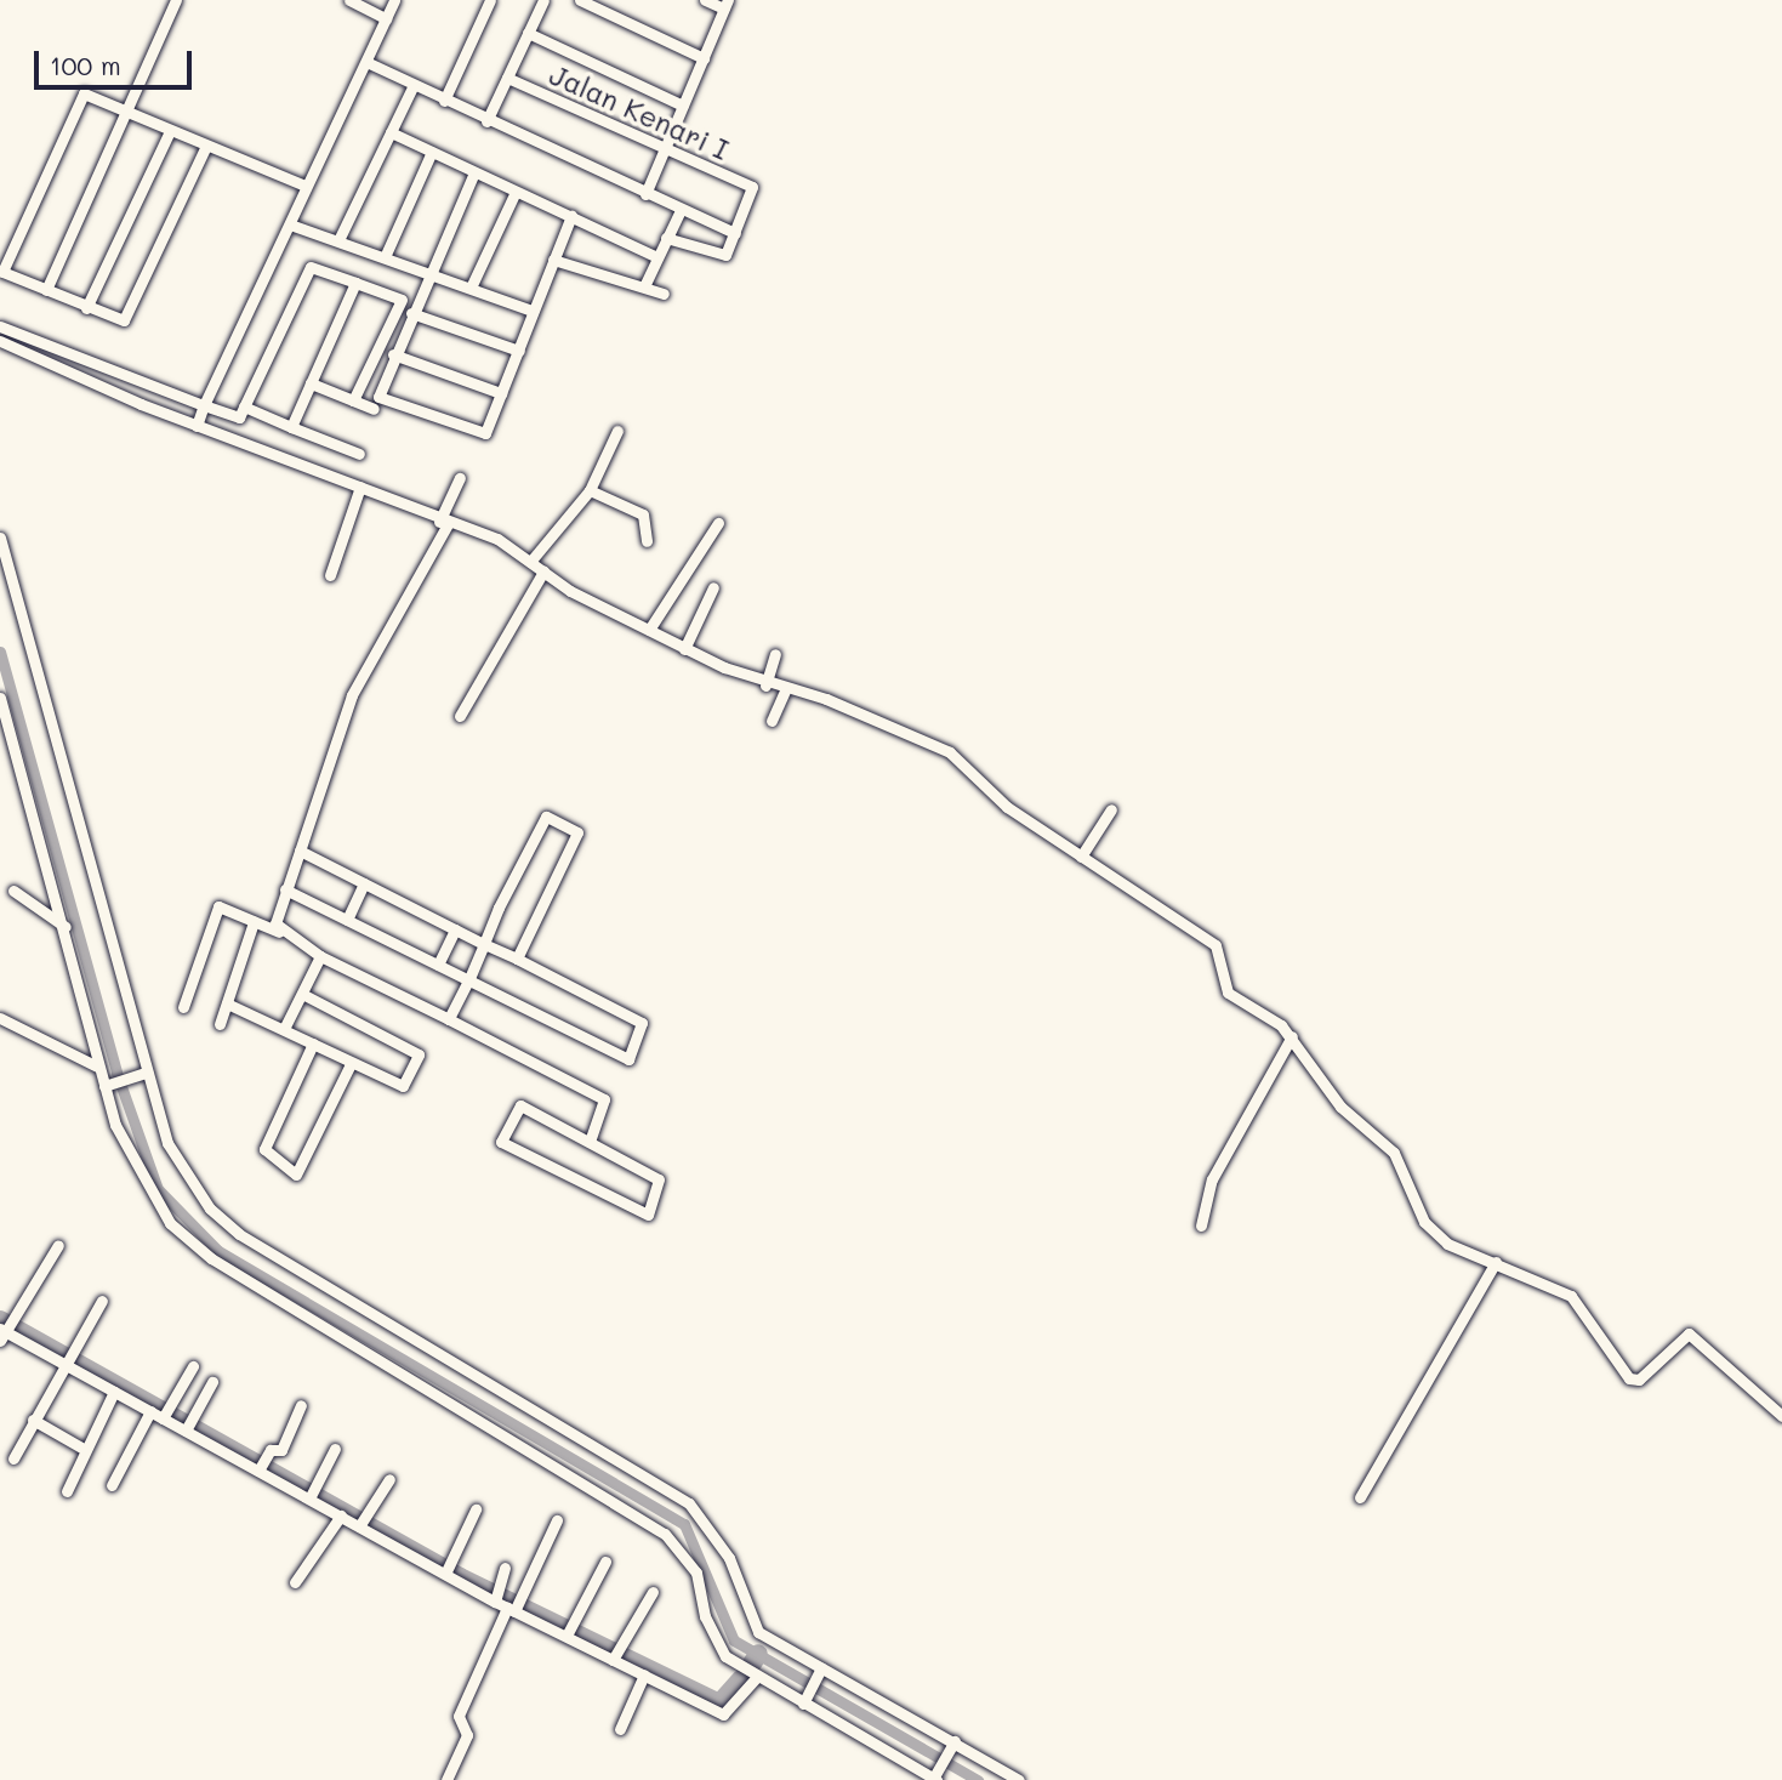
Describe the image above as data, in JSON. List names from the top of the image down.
{
  "streets": {
    "street": ["Jalan Kenari I"]
  },
  "scale_bar": "100 m"
}
